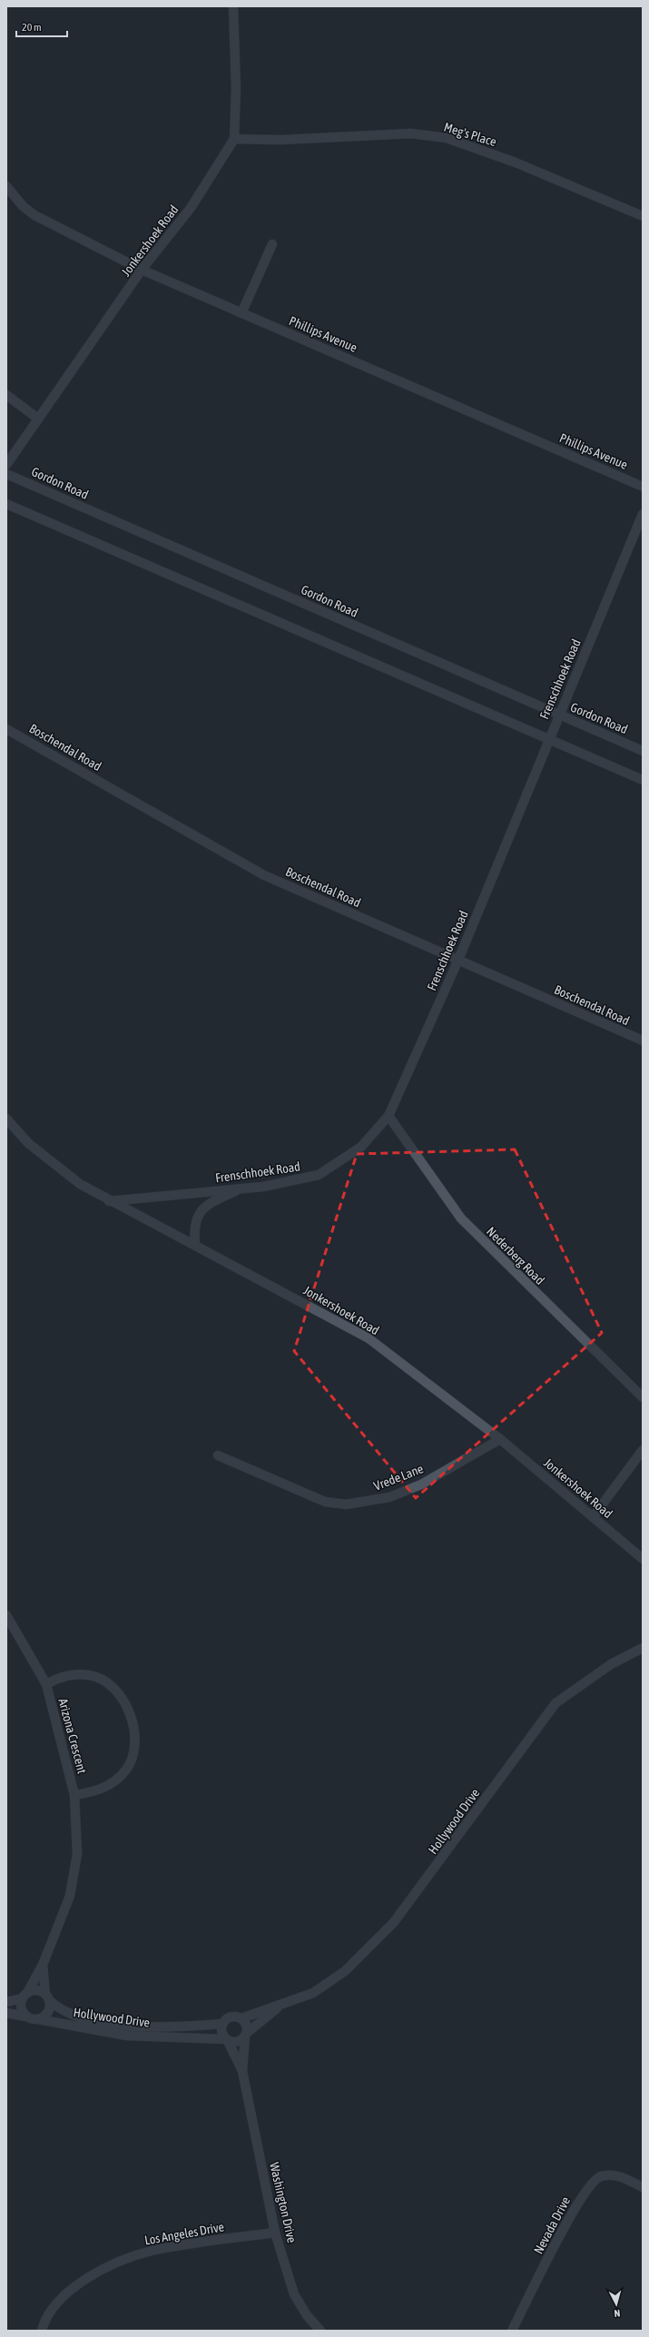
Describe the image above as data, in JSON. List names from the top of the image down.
{
  "streets": {
    "street": [
      "Meg's Place",
      "Jonkershoek Road",
      "Phillips Avenue",
      "Gordon Road",
      "Frenschhoek Road",
      "Boschendal Road",
      "Nederberg Road",
      "Vrede Lane",
      "Arizona Crescent",
      "Hollywood Drive",
      "Washington Drive",
      "Nevada Drive",
      "Los Angeles Drive"
    ]
  },
  "crossings": [
    ["Meg's Place", "Jonkershoek Road"],
    ["Jonkershoek Road", "Phillips Avenue"],
    ["Jonkershoek Road", "Frenschhoek Road"],
    ["Jonkershoek Road", "Vrede Lane"],
    ["Gordon Road", "Frenschhoek Road"],
    ["Frenschhoek Road", "Boschendal Road"],
    ["Frenschhoek Road", "Nederberg Road"],
    ["Arizona Crescent", "Hollywood Drive"],
    ["Hollywood Drive", "Washington Drive"],
    ["Washington Drive", "Los Angeles Drive"]
  ],
  "scale_bar": "20 m",
  "north": "bottom"
}
